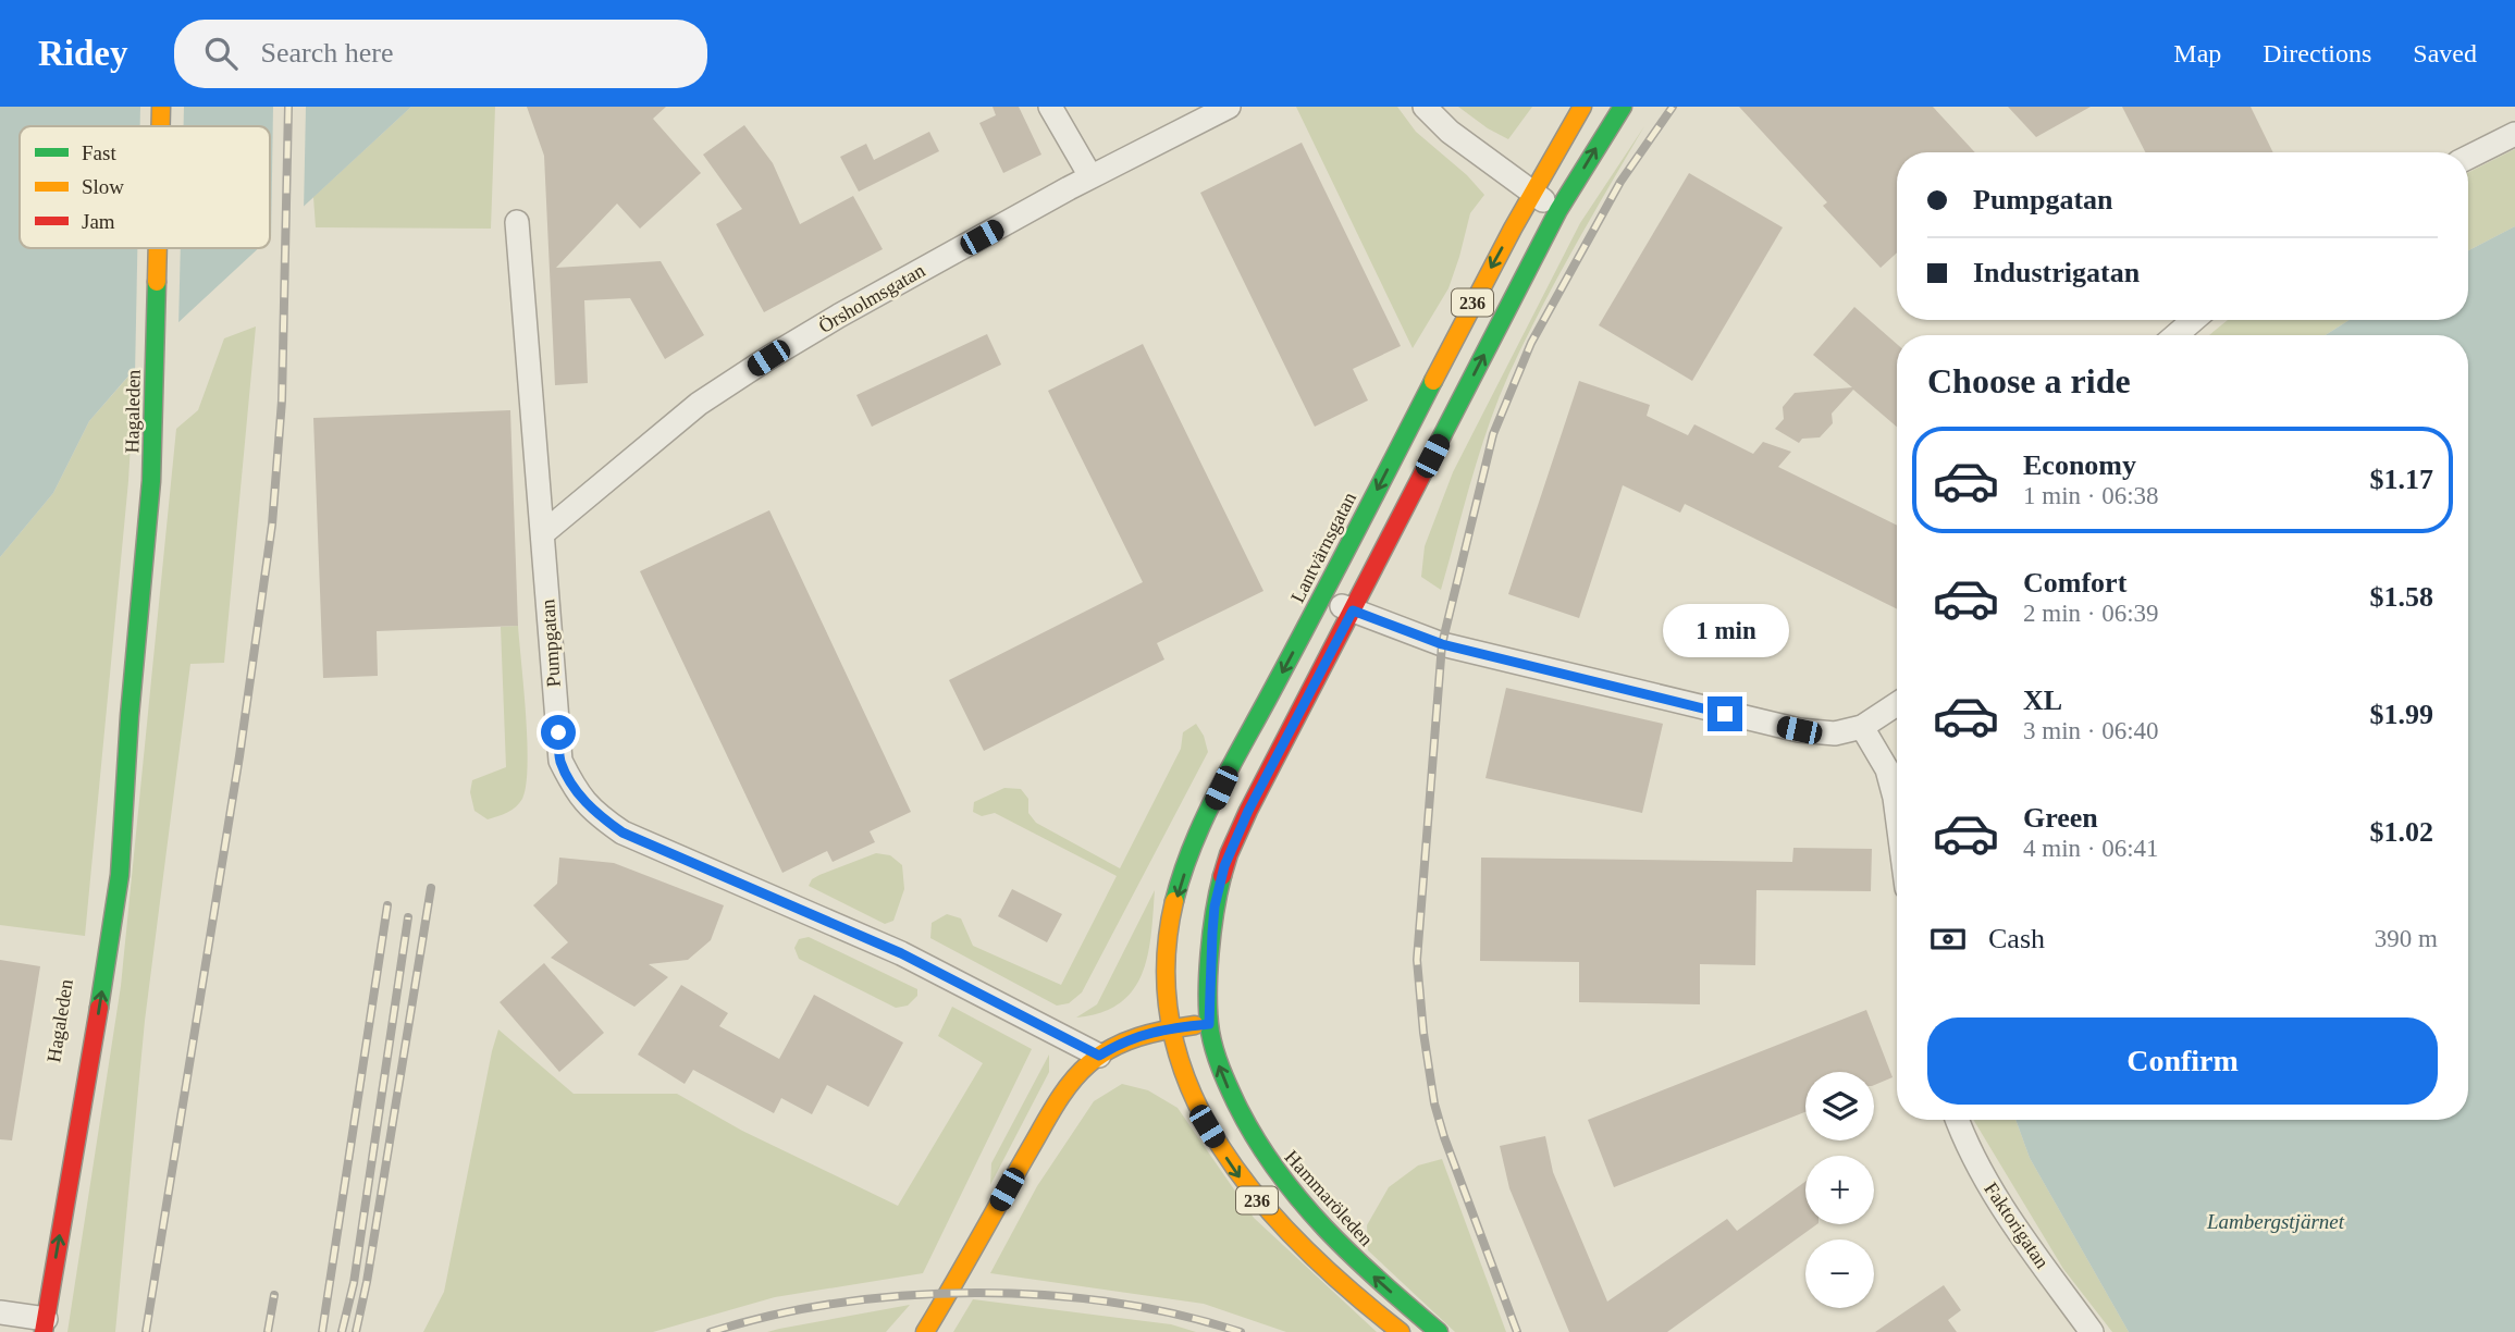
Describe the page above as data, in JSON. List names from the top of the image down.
{
  "streets": {
    "main road": [
      "236",
      "Hagaleden",
      "Lantvärnsgatan",
      "Hammaröleden"
    ],
    "street": ["Örsholmsgatan", "Pumpgatan", "Faktorigatan"]
  },
  "crossings": [
    ["Örsholmsgatan", "Pumpgatan"],
    ["236", "Lantvärnsgatan"],
    ["236", "Hammaröleden"]
  ],
  "water": ["Lambergstjärnet"],
  "legend": ["Fast", "Slow", "Jam"],
  "page": {
    "header": "Ridey",
    "search": "Search here",
    "nav": ["Map", "Directions", "Saved"],
    "banner": ["Pumpgatan", "Industrigatan"],
    "heading": "Choose a ride",
    "list": [
      {
        "name": "Economy",
        "note": "1 min · 06:38",
        "value": "$1.17"
      },
      {
        "name": "Comfort",
        "note": "2 min · 06:39",
        "value": "$1.58"
      },
      {
        "name": "XL",
        "note": "3 min · 06:40",
        "value": "$1.99"
      },
      {
        "name": "Green",
        "note": "4 min · 06:41",
        "value": "$1.02"
      }
    ],
    "bubble": "1 min",
    "pay": ["Cash", "390 m"],
    "buttons": "Confirm",
    "map_buttons": ["+", "−"]
  }
}
